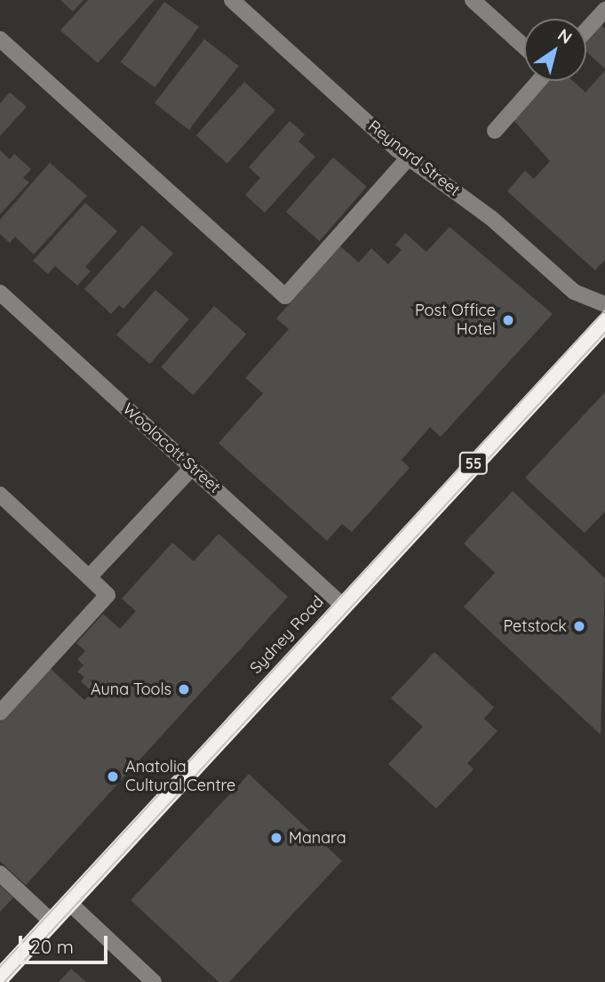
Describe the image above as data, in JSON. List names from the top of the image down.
{
  "streets": {
    "highway": ["55", "Sydney Road"],
    "street": ["Reynard Street", "Woolacott Street"]
  },
  "crossings": [
    ["Woolacott Street", "Sydney Road"]
  ],
  "places": [
    "Post Office Hotel",
    "Petstock",
    "Auna Tools",
    "Anatolia Cultural Centre",
    "Manara"
  ],
  "scale_bar": "20 m",
  "north": "top right"
}
